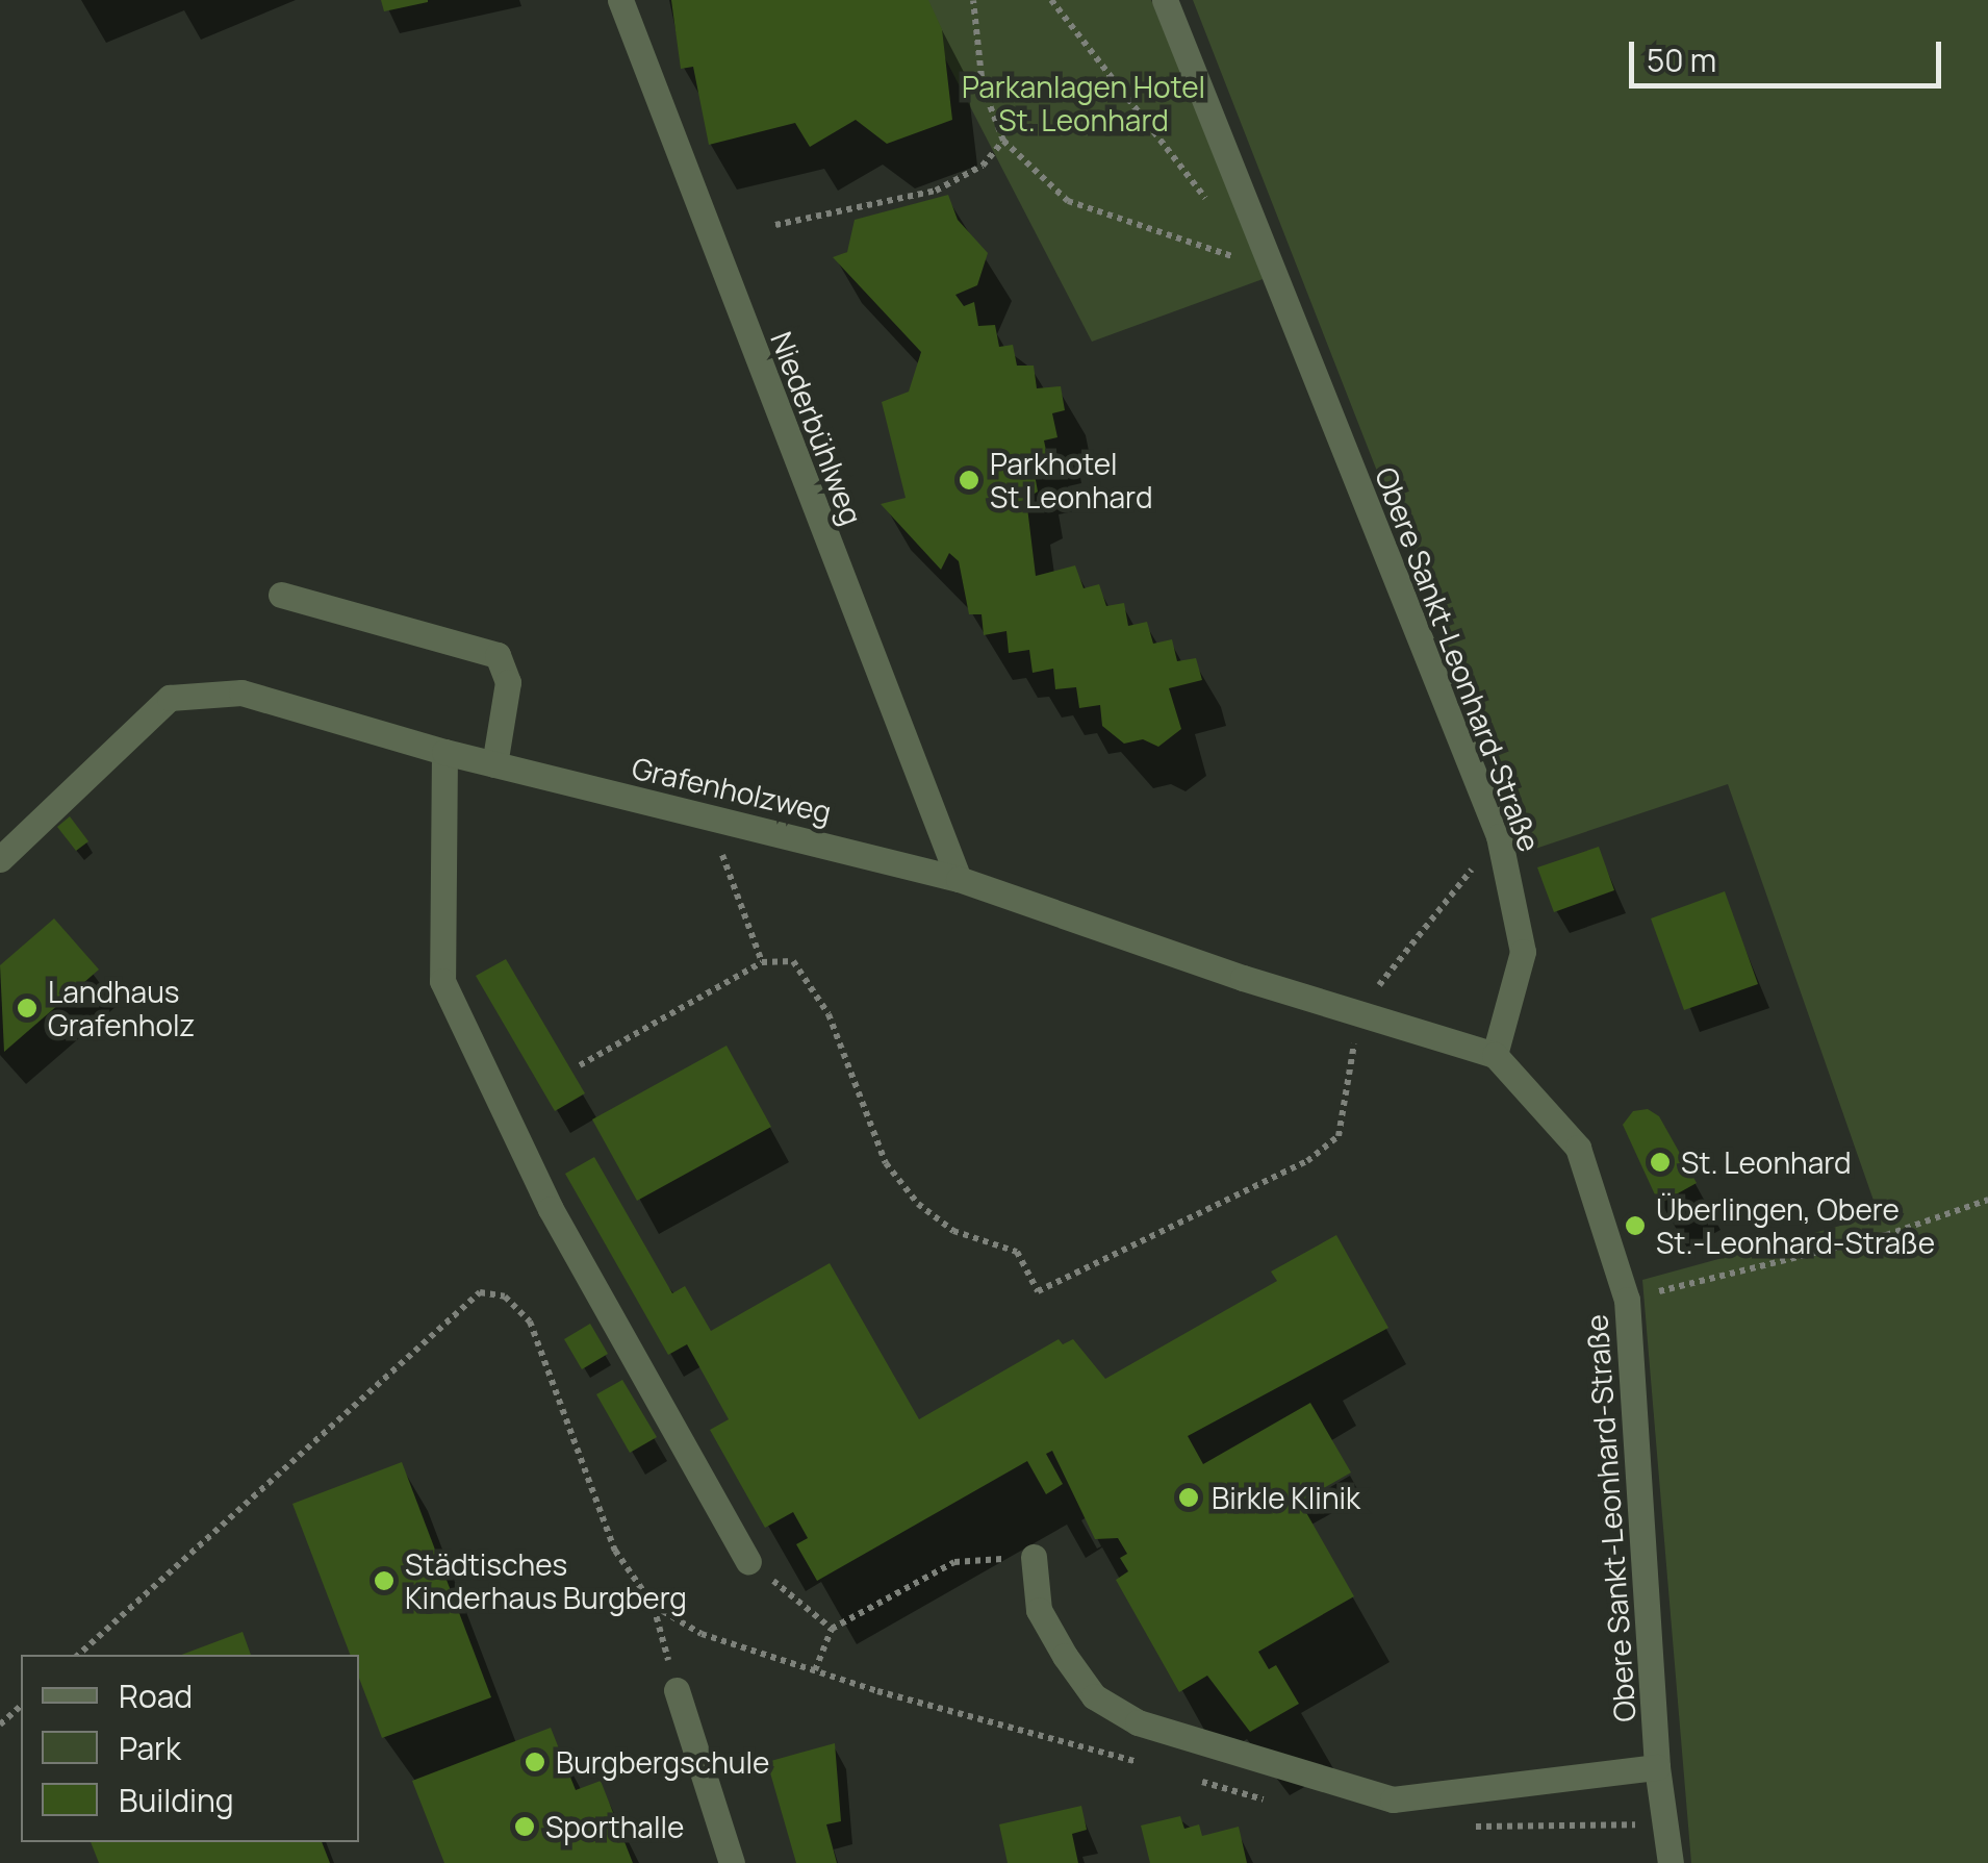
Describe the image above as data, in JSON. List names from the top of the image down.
{
  "streets": {
    "street": ["Niederbühlweg", "Obere Sankt-Leonhard-Straße", "Grafenholzweg"]
  },
  "crossings": [
    ["Niederbühlweg", "Grafenholzweg"],
    ["Obere Sankt-Leonhard-Straße", "Grafenholzweg"]
  ],
  "parks": ["Parkanlagen Hotel St. Leonhard"],
  "places": [
    "Parkhotel St Leonhard",
    "Landhaus Grafenholz",
    "St. Leonhard",
    "Überlingen, Obere St.-Leonhard-Straße",
    "Birkle Klinik",
    "Städtisches Kinderhaus Burgberg",
    "Burgbergschule",
    "Sporthalle"
  ],
  "legend": ["Road", "Park", "Building"],
  "scale_bar": "50 m"
}
